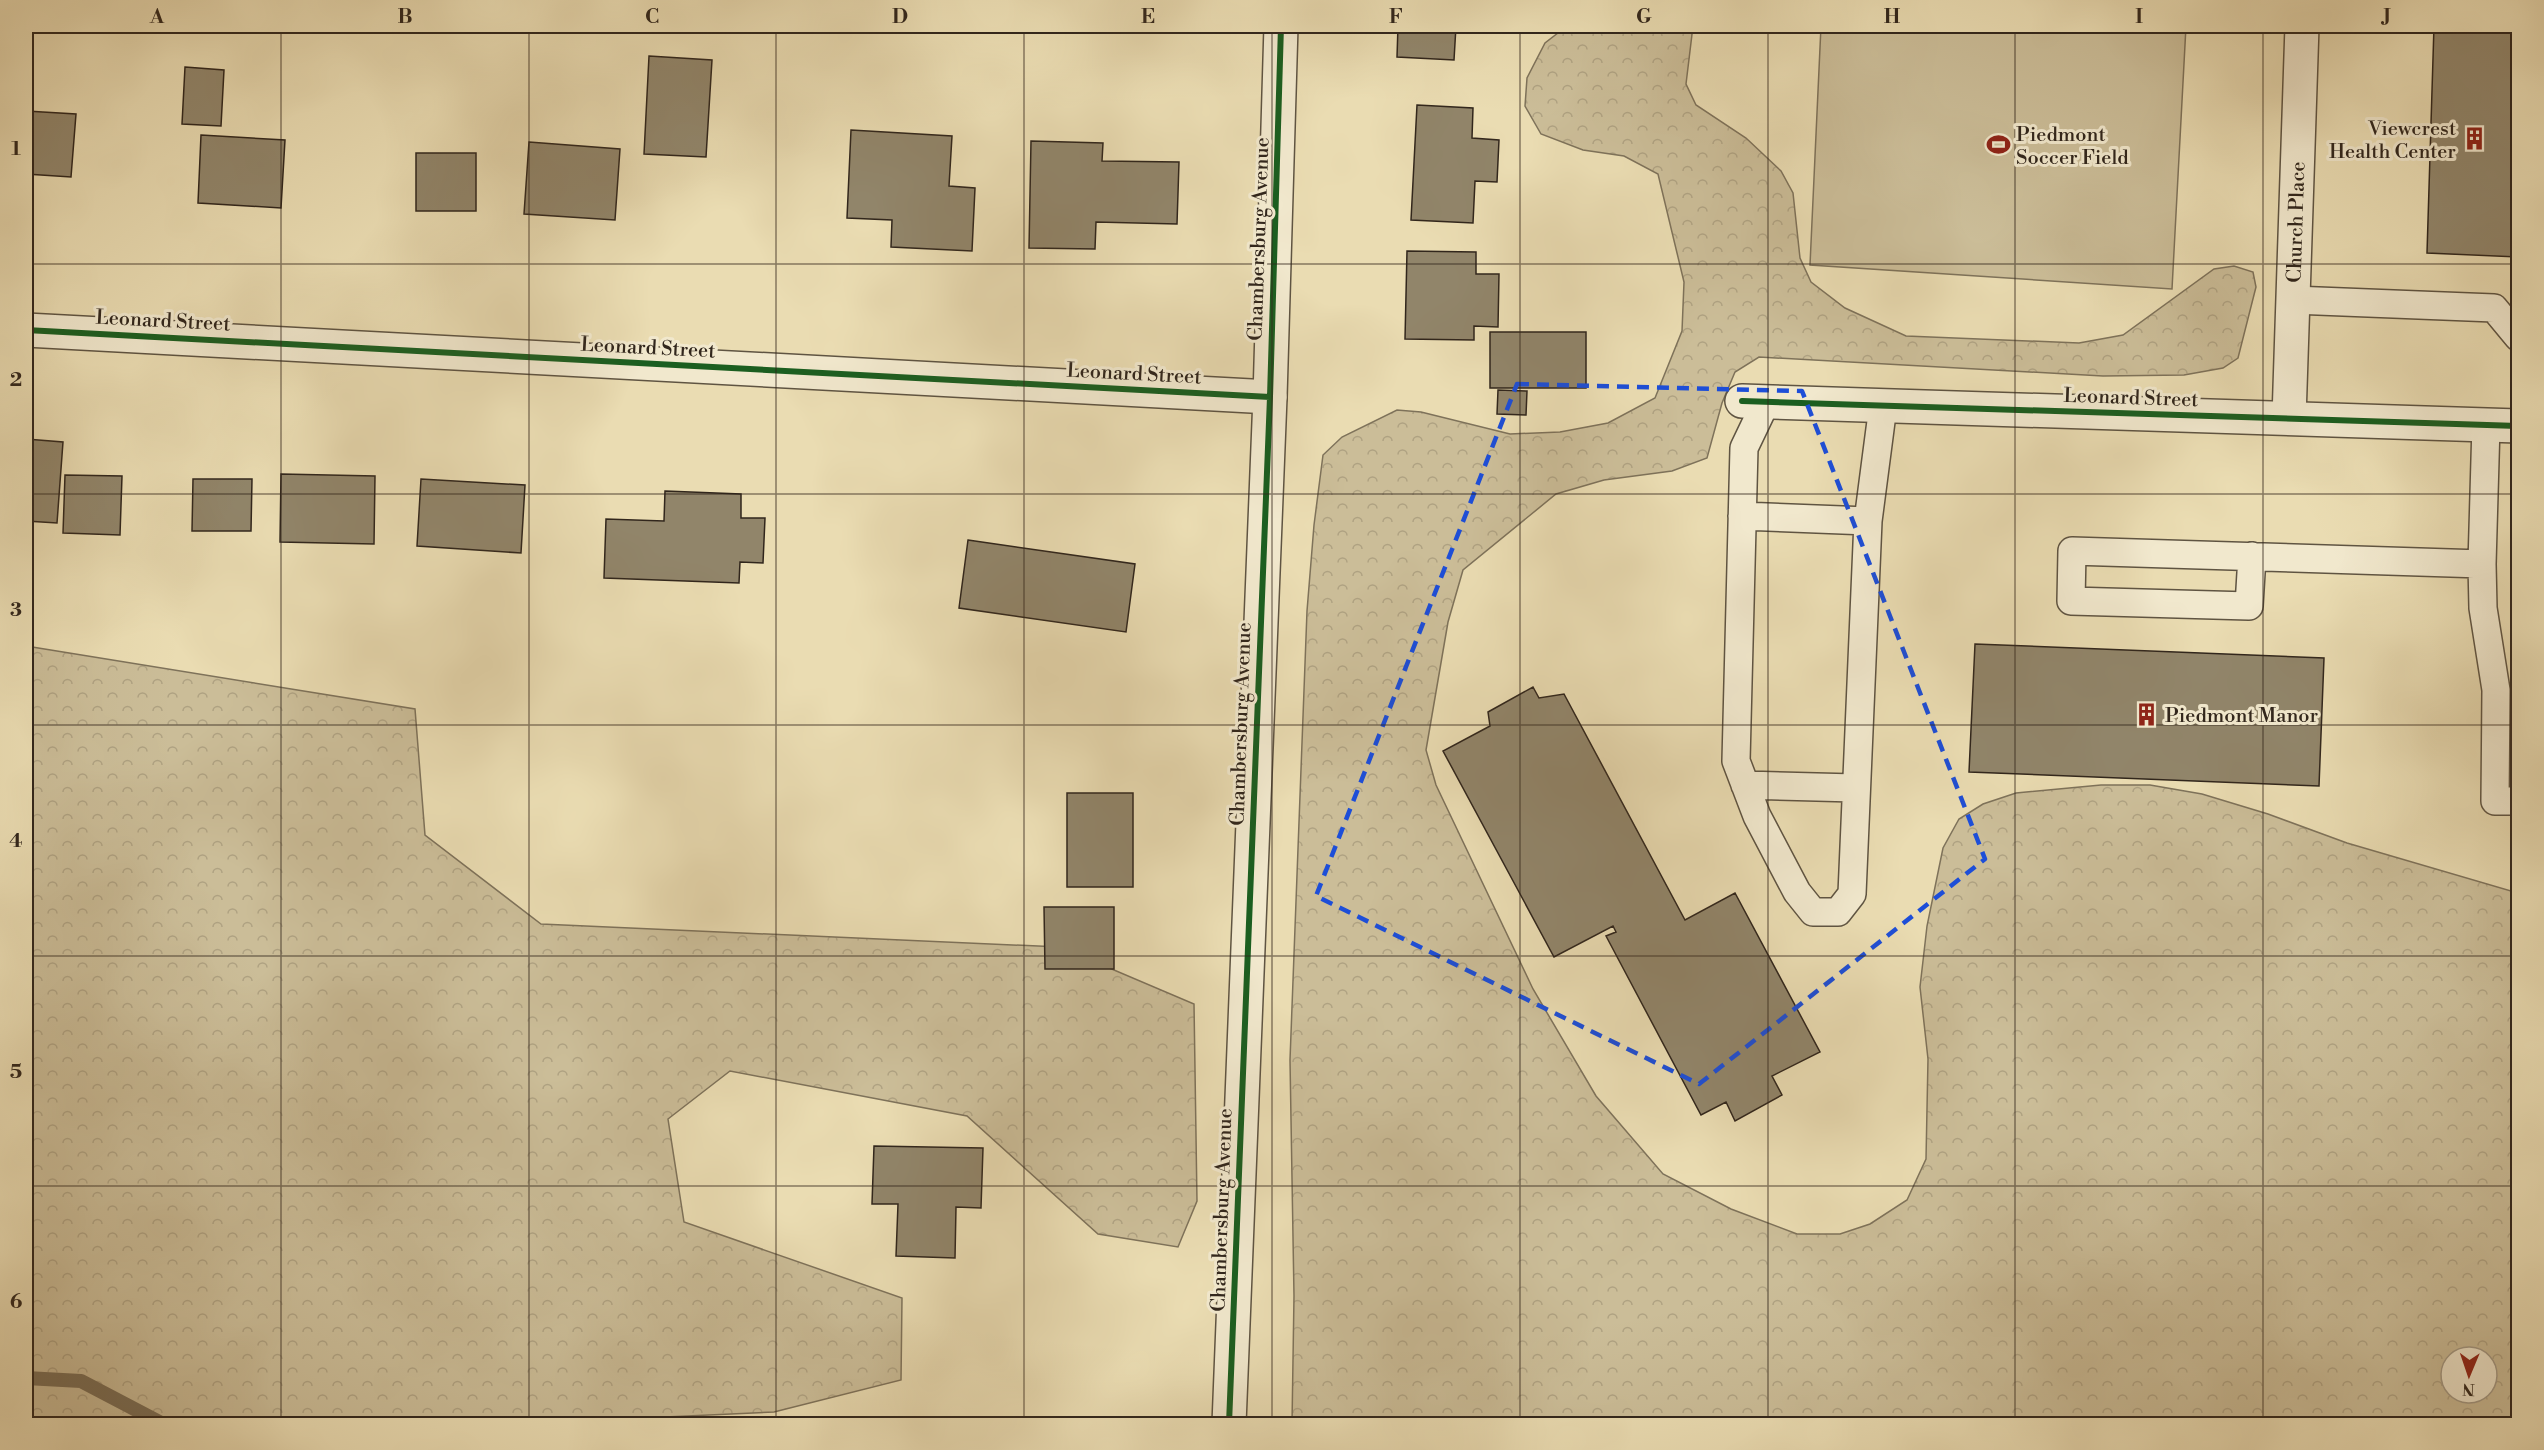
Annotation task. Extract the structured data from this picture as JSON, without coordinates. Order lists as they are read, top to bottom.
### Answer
{
  "streets": {
    "street": ["Church Place", "Chambersburg Avenue", "Leonard Street"]
  },
  "crossings": [
    ["Church Place", "Leonard Street"],
    ["Chambersburg Avenue", "Leonard Street"]
  ],
  "places": {
    "building": ["Viewcrest Health Center", "Piedmont Manor"],
    "sports": ["Piedmont Soccer Field"]
  },
  "north": "bottom",
  "grid": {
    "columns": [
      "A",
      "B",
      "C",
      "D",
      "E",
      "F",
      "G",
      "H",
      "I",
      "J"
    ],
    "rows": [
      "1",
      "2",
      "3",
      "4",
      "5",
      "6"
    ]
  }
}
